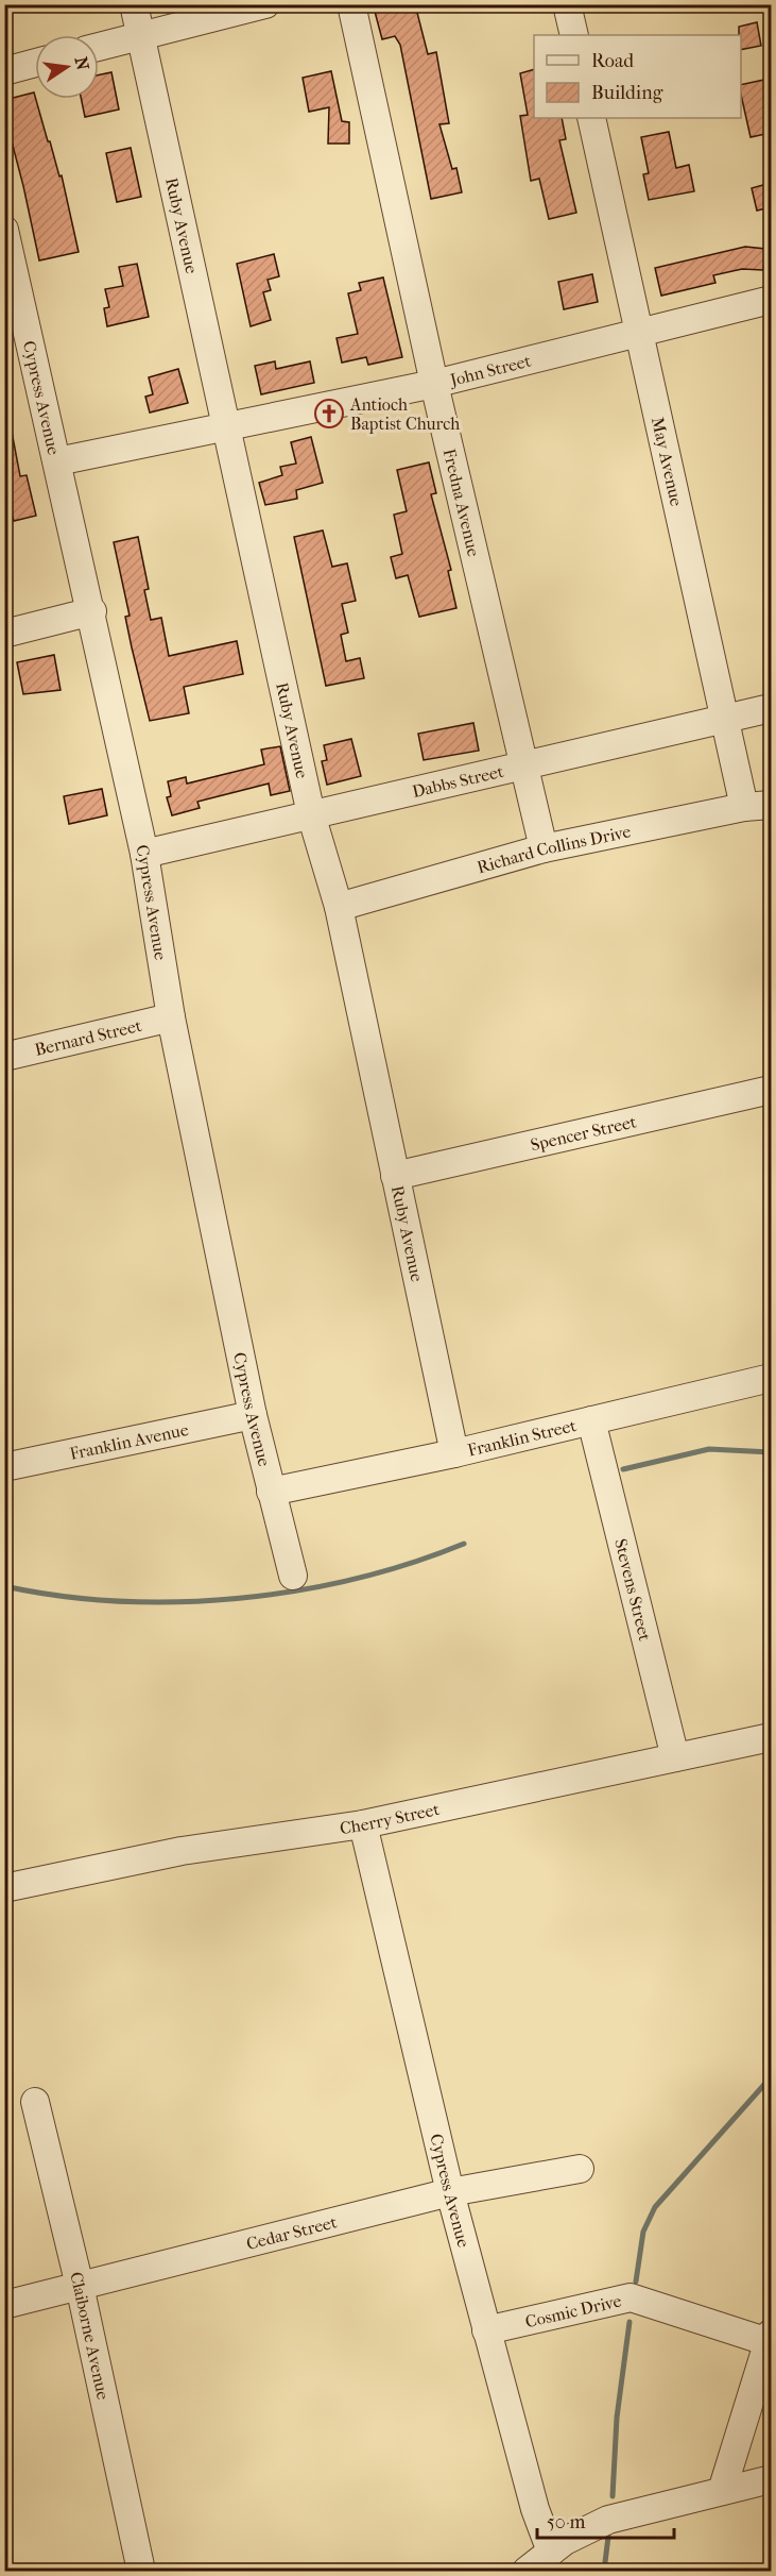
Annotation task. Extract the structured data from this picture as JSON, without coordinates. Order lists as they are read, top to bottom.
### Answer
{
  "streets": {
    "street": [
      "Ruby Avenue",
      "John Street",
      "Cypress Avenue",
      "May Avenue",
      "Fredna Avenue",
      "Dabbs Street",
      "Richard Collins Drive",
      "Bernard Street",
      "Spencer Street",
      "Franklin Street",
      "Franklin Avenue",
      "Stevens Street",
      "Cherry Street",
      "Cedar Street",
      "Cosmic Drive",
      "Claiborne Avenue"
    ]
  },
  "crossings": [
    ["Ruby Avenue", "John Street"],
    ["Ruby Avenue", "Dabbs Street"],
    ["Ruby Avenue", "Richard Collins Drive"],
    ["Ruby Avenue", "Spencer Street"],
    ["Ruby Avenue", "Franklin Street"],
    ["John Street", "Cypress Avenue"],
    ["John Street", "May Avenue"],
    ["John Street", "Fredna Avenue"],
    ["Cypress Avenue", "Dabbs Street"],
    ["Cypress Avenue", "Bernard Street"],
    ["Cypress Avenue", "Franklin Street"],
    ["Cypress Avenue", "Franklin Avenue"],
    ["Cypress Avenue", "Cherry Street"],
    ["Cypress Avenue", "Cedar Street"],
    ["Cypress Avenue", "Cosmic Drive"],
    ["May Avenue", "Dabbs Street"],
    ["May Avenue", "Richard Collins Drive"],
    ["Fredna Avenue", "Dabbs Street"],
    ["Fredna Avenue", "Richard Collins Drive"],
    ["Franklin Street", "Stevens Street"],
    ["Stevens Street", "Cherry Street"],
    ["Cedar Street", "Claiborne Avenue"]
  ],
  "places": {
    "church": ["Antioch Baptist Church"]
  },
  "legend": ["Road", "Building"],
  "scale_bar": "50 m",
  "north": "right"
}
